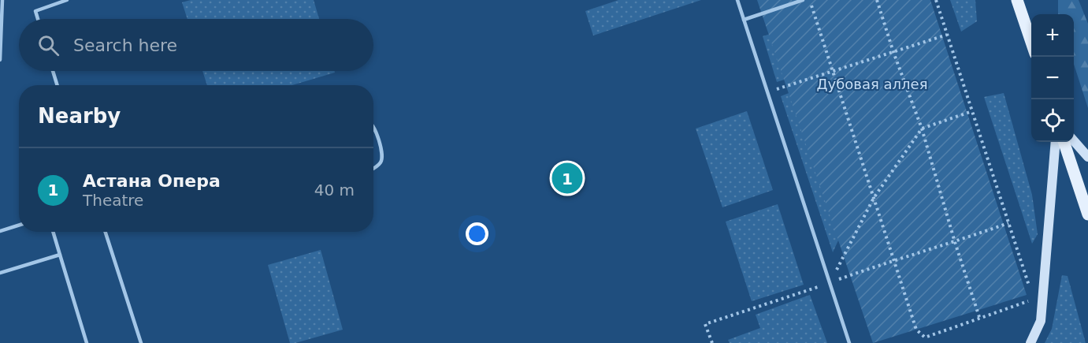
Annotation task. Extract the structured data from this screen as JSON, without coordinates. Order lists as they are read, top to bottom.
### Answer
{
  "parks": ["Дубовая аллея"],
  "page": {
    "map_buttons": ["+", "−"],
    "search": "Search here",
    "heading": "Nearby",
    "list": [
      {
        "mark": "1",
        "name": "Астана Опера",
        "note": "Theatre",
        "value": "40 m"
      }
    ],
    "pins": "1"
  }
}
